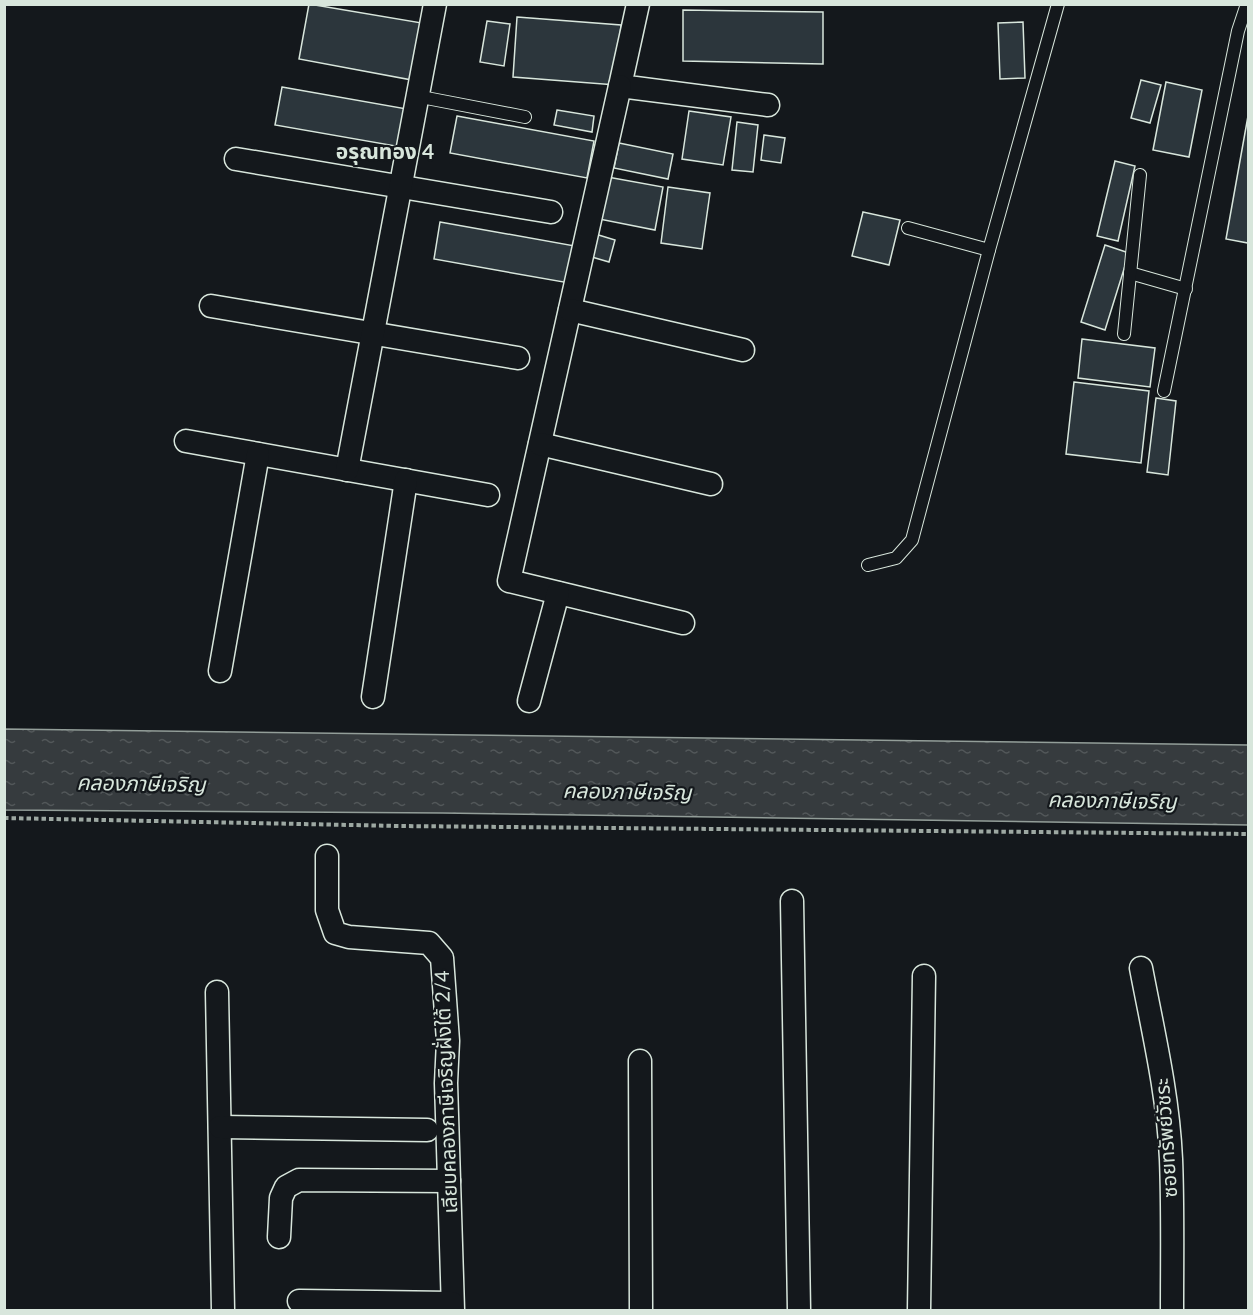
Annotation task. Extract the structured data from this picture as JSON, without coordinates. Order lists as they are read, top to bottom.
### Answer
{
  "streets": {
    "street": ["เลียบคลองภาษีเจริญฝั่งใต้ 2/4", "ซอยทรัพย์วัชระ"]
  },
  "districts": ["อรุณทอง 4"],
  "water": ["คลองภาษีเจริญ"]
}
